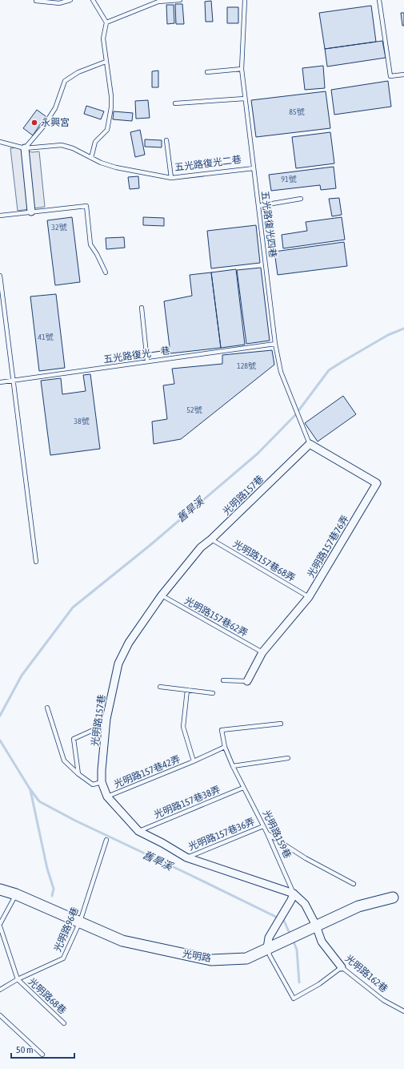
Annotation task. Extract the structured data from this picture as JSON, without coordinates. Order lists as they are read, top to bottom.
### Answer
{
  "streets": {
    "street": [
      "光明路157巷",
      "光明路157巷76弄",
      "光明路159巷",
      "光明路",
      "光明路162巷"
    ],
    "lane": [
      "五光路復光二巷",
      "五光路復光四巷",
      "五光路復光一巷",
      "光明路157巷68弄",
      "光明路157巷62弄",
      "光明路157巷42弄",
      "光明路157巷38弄",
      "光明路157巷36弄",
      "光明路96巷",
      "光明路68巷"
    ]
  },
  "crossings": [
    ["五光路復光二巷", "五光路復光四巷"],
    ["五光路復光四巷", "五光路復光一巷"],
    ["五光路復光四巷", "光明路157巷"],
    ["五光路復光四巷", "光明路157巷76弄"],
    ["光明路157巷", "光明路157巷76弄"],
    ["光明路157巷", "光明路157巷68弄"],
    ["光明路157巷", "光明路157巷62弄"],
    ["光明路157巷", "光明路157巷42弄"],
    ["光明路157巷", "光明路157巷38弄"],
    ["光明路157巷", "光明路157巷36弄"],
    ["光明路157巷", "光明路159巷"],
    ["光明路157巷76弄", "光明路157巷68弄"],
    ["光明路157巷76弄", "光明路157巷62弄"],
    ["光明路157巷42弄", "光明路159巷"],
    ["光明路157巷38弄", "光明路159巷"],
    ["光明路157巷36弄", "光明路159巷"],
    ["光明路159巷", "光明路"],
    ["光明路159巷", "光明路162巷"],
    ["光明路96巷", "光明路"],
    ["光明路96巷", "光明路68巷"],
    ["光明路", "光明路162巷"]
  ],
  "water": ["舊旱溪"],
  "places": ["永興宮"],
  "house_numbers": [
    "85號",
    "91號",
    "32號",
    "41號",
    "128號",
    "52號",
    "38號"
  ],
  "scale_bar": "50 m"
}
